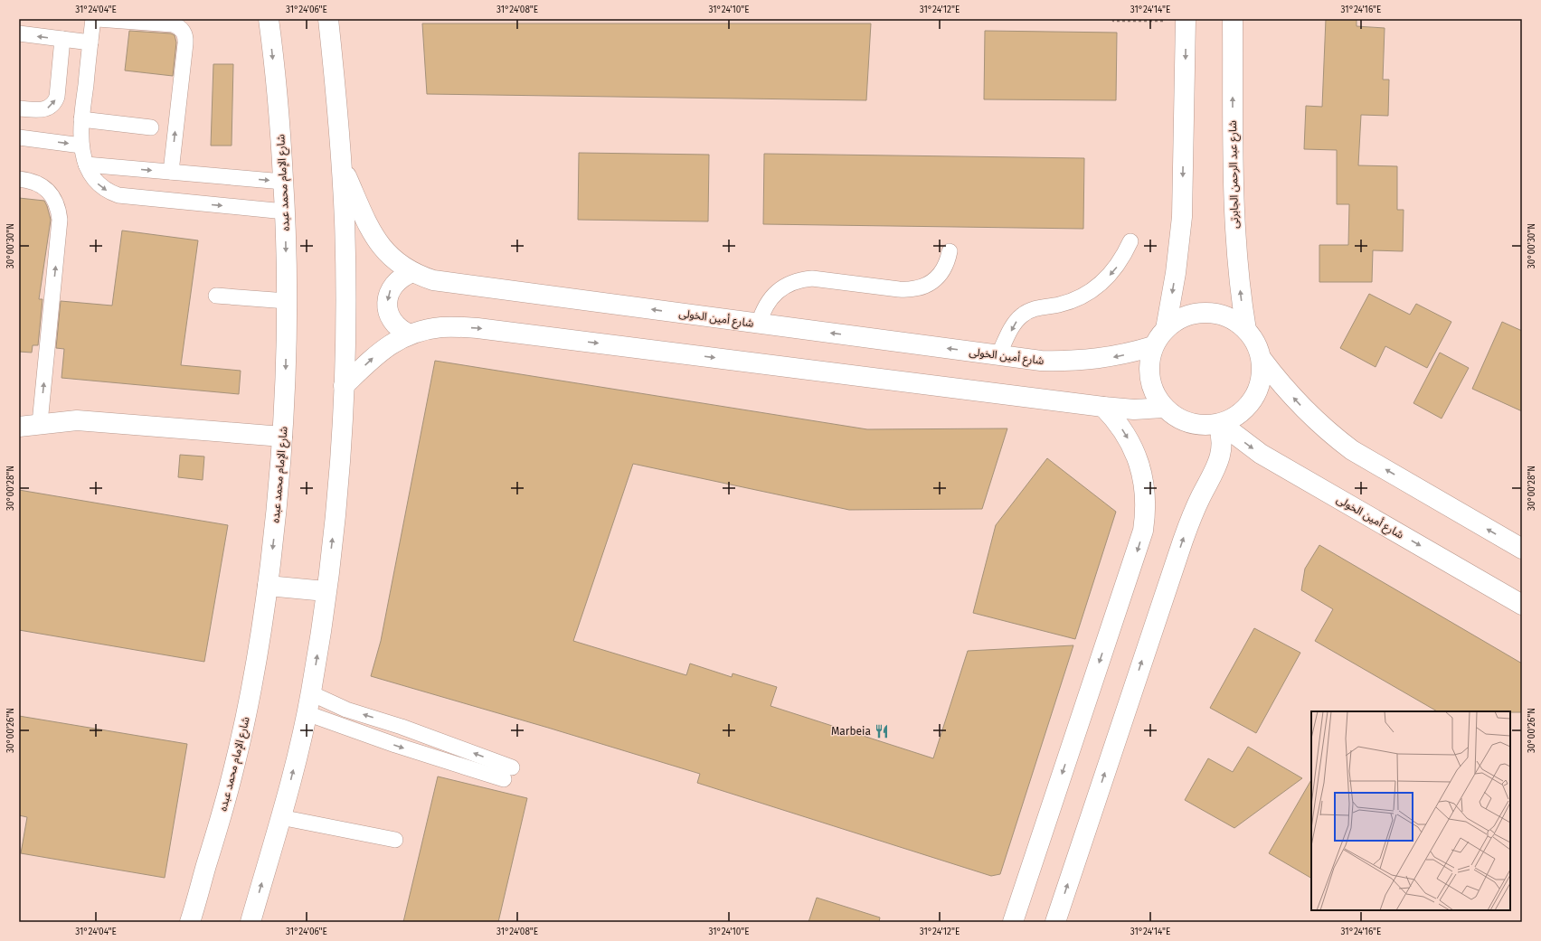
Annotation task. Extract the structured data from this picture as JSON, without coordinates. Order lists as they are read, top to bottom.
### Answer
{
  "streets": {
    "street": ["شارع عبد الرحمن الجابرتى", "شارع الإمام محمد عبده", "شارع أمين الخولى"]
  },
  "crossings": [
    ["شارع عبد الرحمن الجابرتى", "شارع أمين الخولى"]
  ],
  "places": {
    "restaurant": ["Marbeia"]
  },
  "coordinates": [
    "31°24'04\"E",
    "31°24'06\"E",
    "31°24'08\"E",
    "31°24'10\"E",
    "31°24'12\"E",
    "31°24'14\"E",
    "31°24'16\"E",
    "30°00'30\"N",
    "30°00'28\"N",
    "30°00'26\"N"
  ]
}
